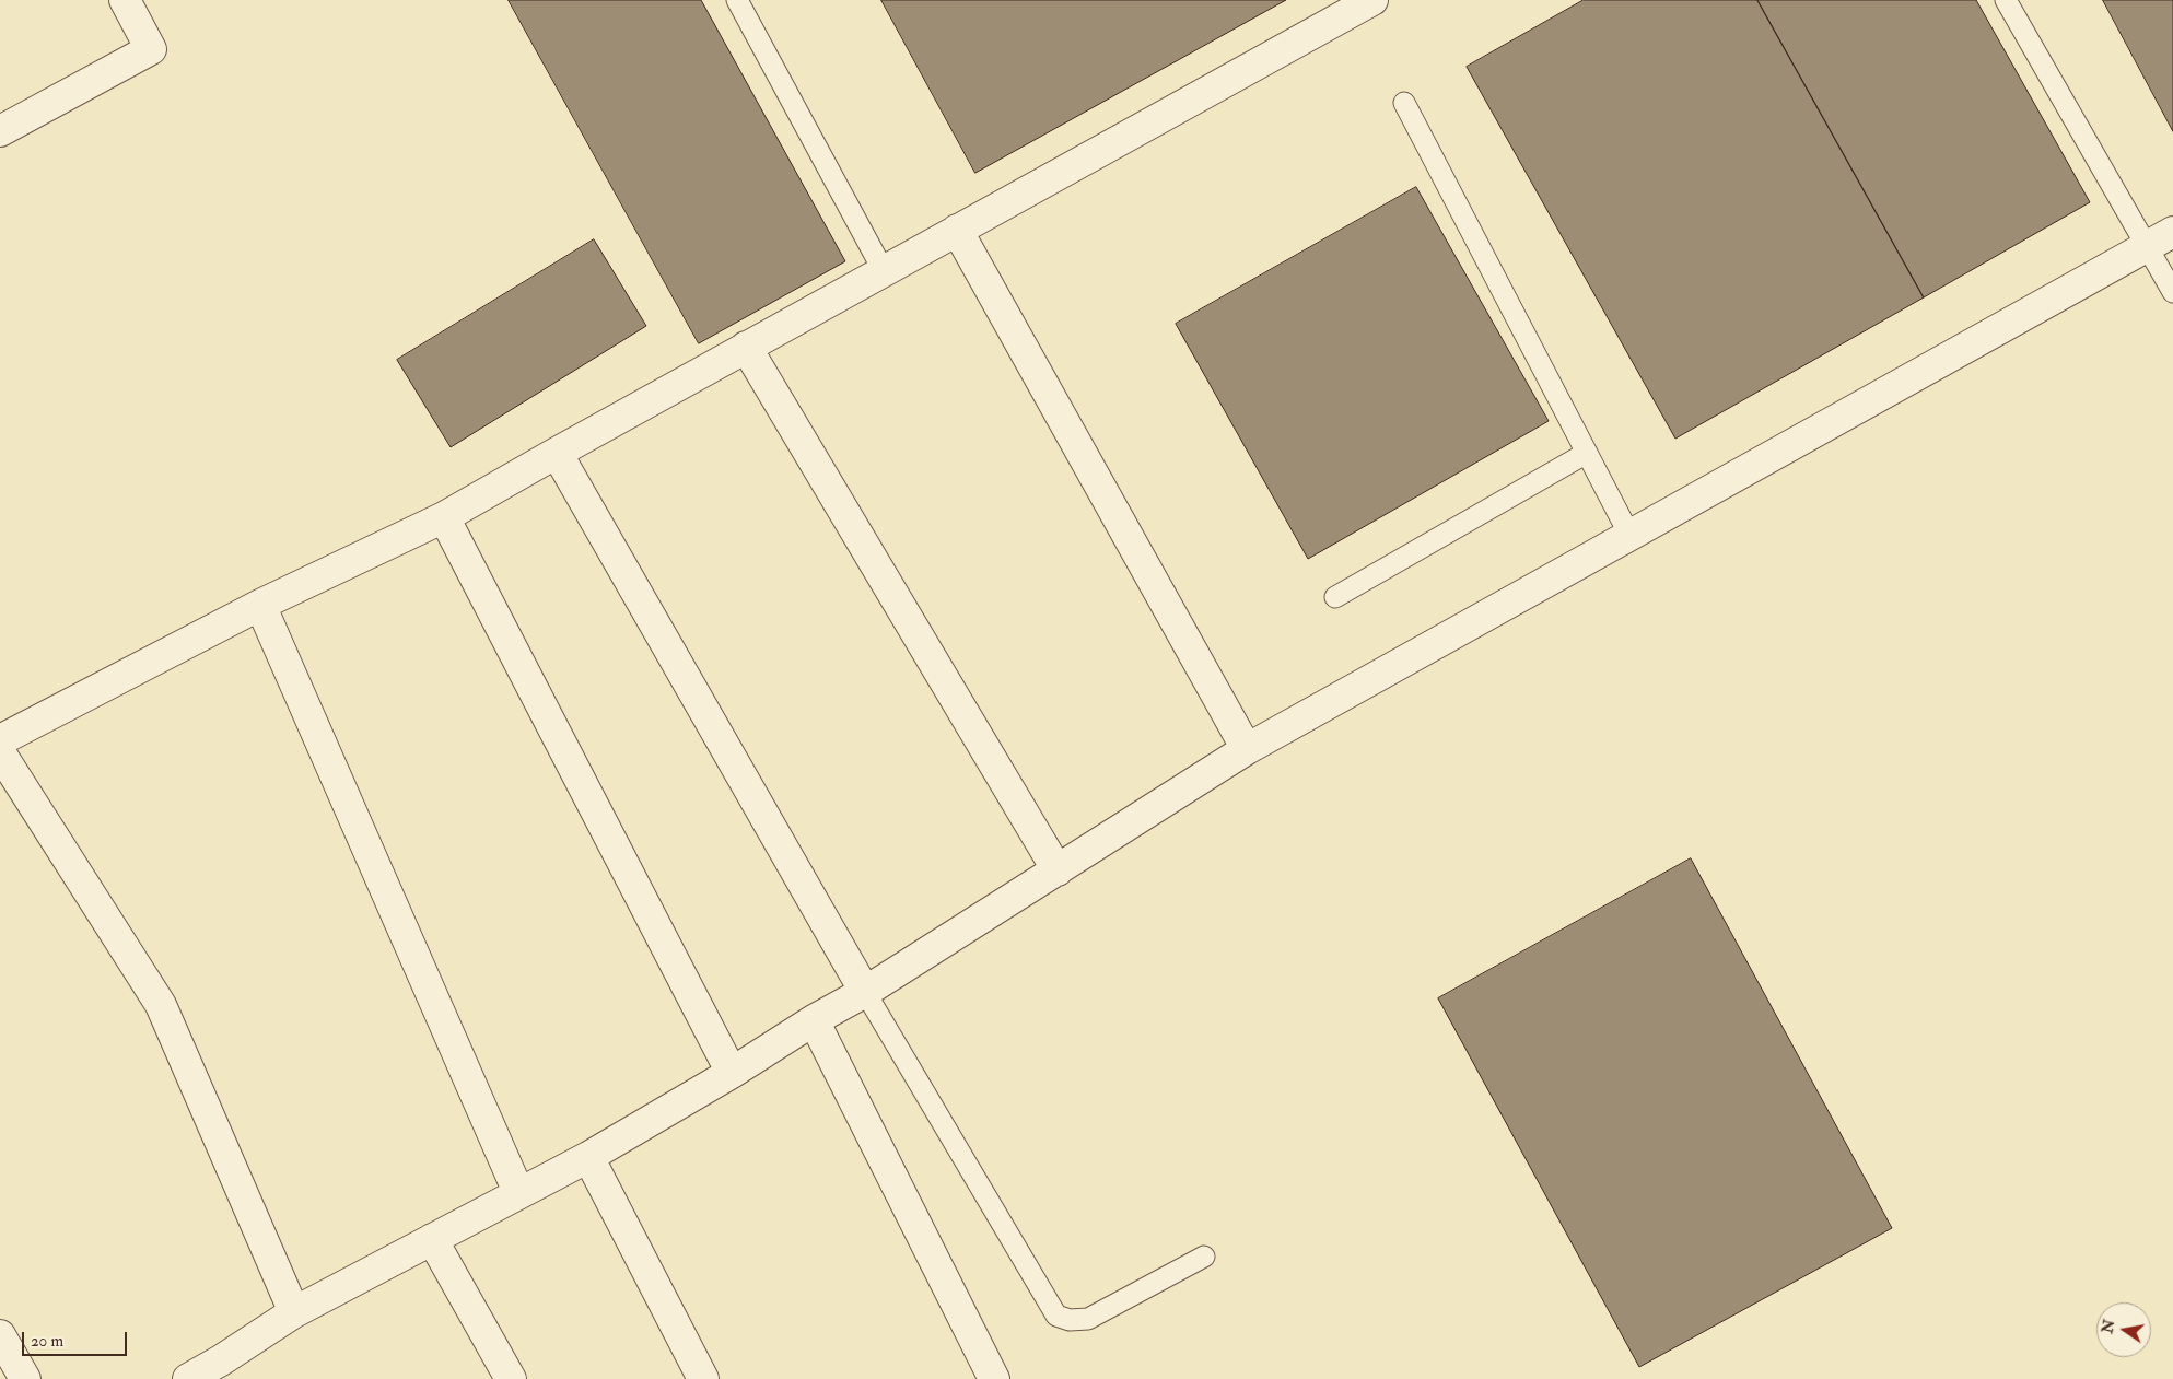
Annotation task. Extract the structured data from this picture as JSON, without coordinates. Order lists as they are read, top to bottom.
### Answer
{
  "scale_bar": "20 m",
  "north": "left"
}
